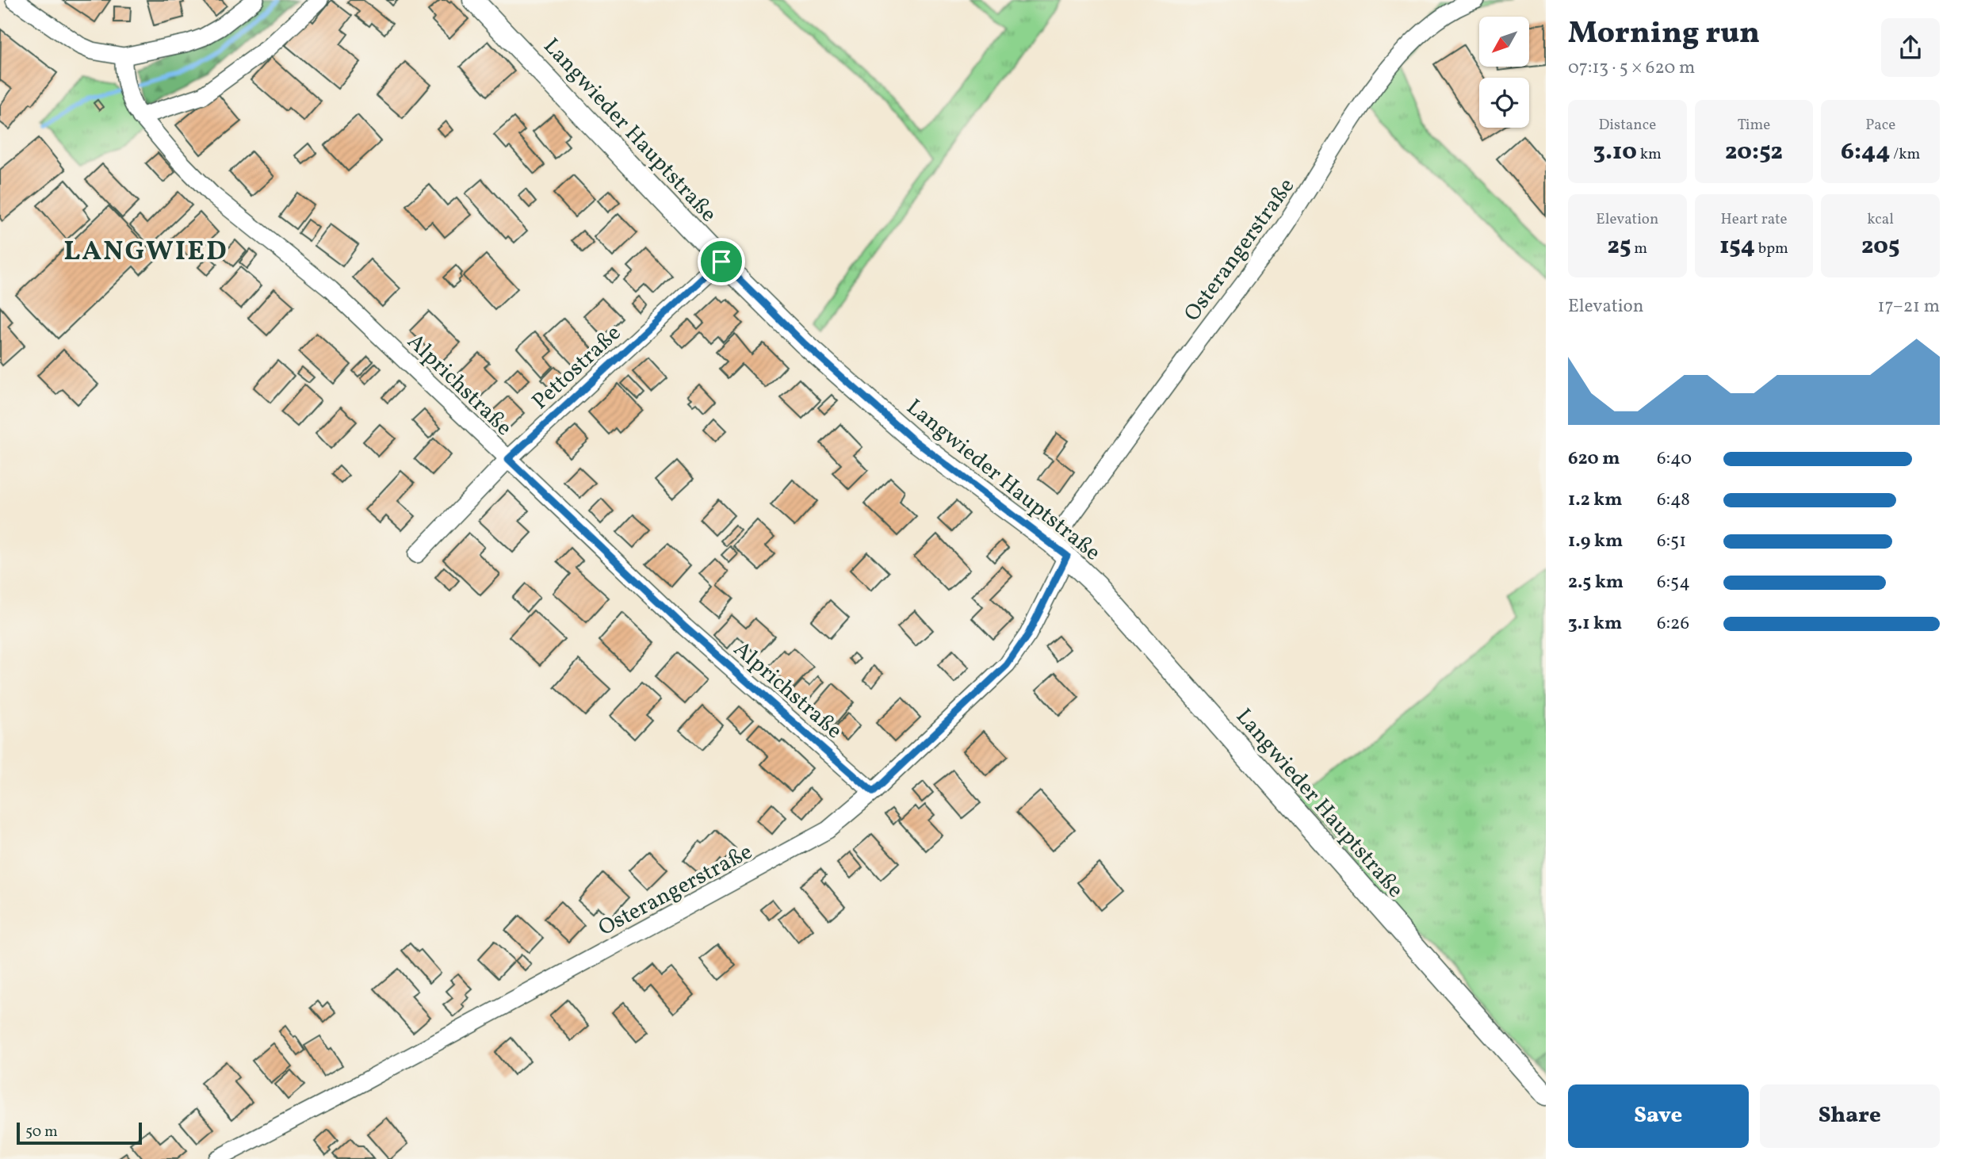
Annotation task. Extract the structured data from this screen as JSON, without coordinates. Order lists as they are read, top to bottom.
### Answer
{
  "streets": {
    "street": [
      "Langwieder Hauptstraße",
      "Osterangerstraße",
      "Pettostraße",
      "Alprichstraße"
    ]
  },
  "crossings": [
    ["Langwieder Hauptstraße", "Osterangerstraße"],
    ["Langwieder Hauptstraße", "Pettostraße"],
    ["Osterangerstraße", "Alprichstraße"],
    ["Pettostraße", "Alprichstraße"]
  ],
  "districts": ["LANGWIED"],
  "scale_bar": "50 m",
  "north": "bottom left",
  "page": {
    "heading": ["Morning run", "07:13 · 5 × 620 m"],
    "stats": [
      ["Distance", "3.10 km"],
      ["Time", "20:52"],
      ["Pace", "6:44 /km"],
      ["Elevation", "25 m"],
      ["Heart rate", "154 bpm"],
      ["kcal", "205"]
    ],
    "chart": ["Elevation", "17–21 m"],
    "list": [
      {
        "name": "620 m",
        "note": "6:40"
      },
      {
        "name": "1.2 km",
        "note": "6:48"
      },
      {
        "name": "1.9 km",
        "note": "6:51"
      },
      {
        "name": "2.5 km",
        "note": "6:54"
      },
      {
        "name": "3.1 km",
        "note": "6:26"
      }
    ],
    "buttons": ["Save", "Share"],
    "scale": "50 m"
  }
}
